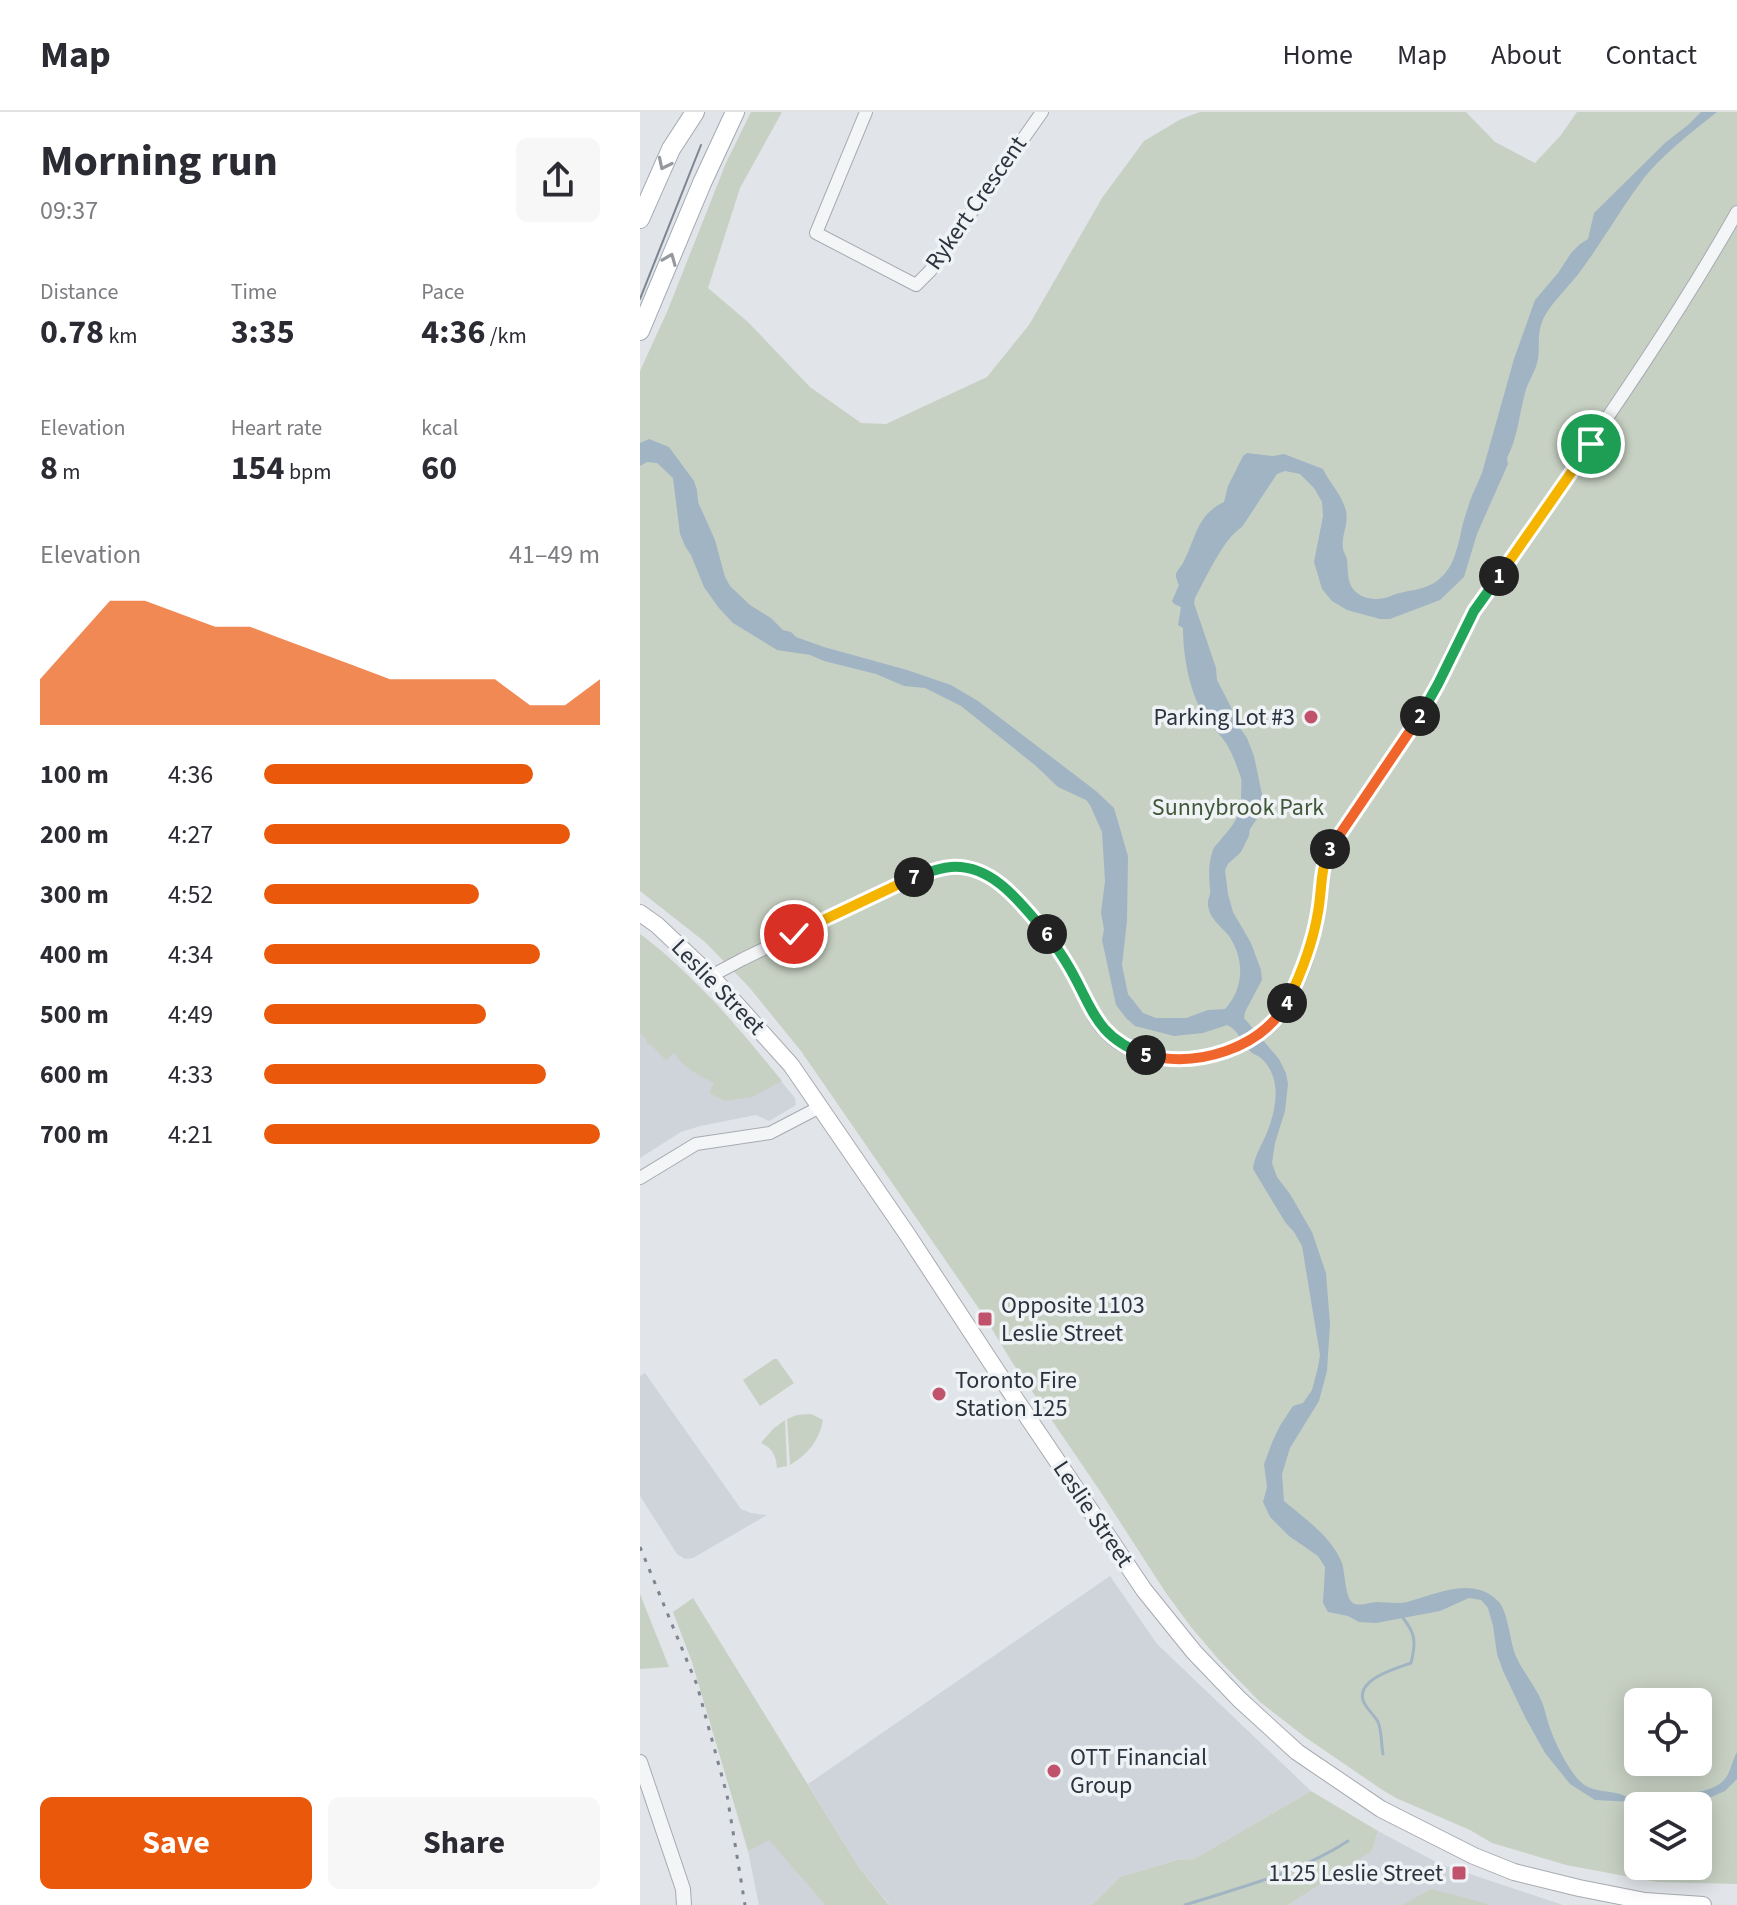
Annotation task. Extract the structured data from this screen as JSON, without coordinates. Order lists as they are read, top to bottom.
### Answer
{
  "streets": {
    "main road": ["Leslie Street"],
    "street": ["Rykert Crescent"]
  },
  "parks": ["Sunnybrook Park"],
  "places": {
    "other": ["Parking Lot #3", "Toronto Fire Station 125", "OTT Financial Group"],
    "transit": ["Opposite 1103 Leslie Street", "1125 Leslie Street"]
  },
  "page": {
    "header": "Map",
    "nav": [
      "Home",
      "Map",
      "About",
      "Contact"
    ],
    "heading": ["Morning run", "09:37"],
    "stats": [
      ["Distance", "0.78 km"],
      ["Time", "3:35"],
      ["Pace", "4:36 /km"],
      ["Elevation", "8 m"],
      ["Heart rate", "154 bpm"],
      ["kcal", "60"]
    ],
    "chart": ["Elevation", "41–49 m"],
    "pins": [
      "1",
      "2",
      "3",
      "7",
      "6",
      "4",
      "5"
    ],
    "list": [
      {
        "name": "100 m",
        "note": "4:36"
      },
      {
        "name": "200 m",
        "note": "4:27"
      },
      {
        "name": "300 m",
        "note": "4:52"
      },
      {
        "name": "400 m",
        "note": "4:34"
      },
      {
        "name": "500 m",
        "note": "4:49"
      },
      {
        "name": "600 m",
        "note": "4:33"
      },
      {
        "name": "700 m",
        "note": "4:21"
      }
    ],
    "buttons": ["Save", "Share"]
  }
}
